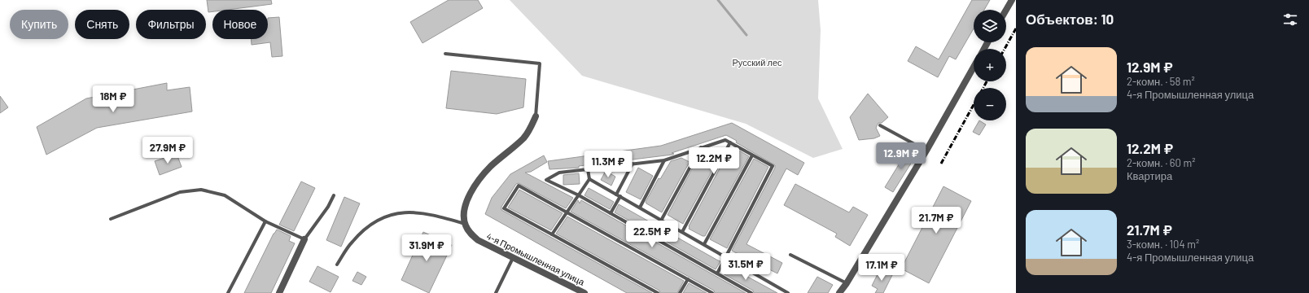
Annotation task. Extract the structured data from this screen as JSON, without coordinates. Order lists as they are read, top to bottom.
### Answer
{
  "streets": {
    "street": ["4-я Промышленная улица"]
  },
  "parks": ["Русский лес"],
  "page": {
    "heading": "Объектов: 10",
    "map_buttons": ["+", "−"],
    "chip": [
      "Купить",
      "Снять",
      "Фильтры",
      "Новое"
    ],
    "list": [
      {
        "name": "12.9M ₽",
        "note": "2-комн. · 58 m² · 4-я Промышленная улица"
      },
      {
        "name": "12.2M ₽",
        "note": "2-комн. · 60 m² · Квартира"
      },
      {
        "name": "21.7M ₽",
        "note": "3-комн. · 104 m² · 4-я Промышленная улица"
      }
    ],
    "price": [
      "18M ₽",
      "27.9M ₽",
      "12.9M ₽",
      "12.2M ₽",
      "11.3M ₽",
      "21.7M ₽",
      "22.5M ₽",
      "31.9M ₽",
      "31.5M ₽",
      "17.1M ₽"
    ]
  }
}
